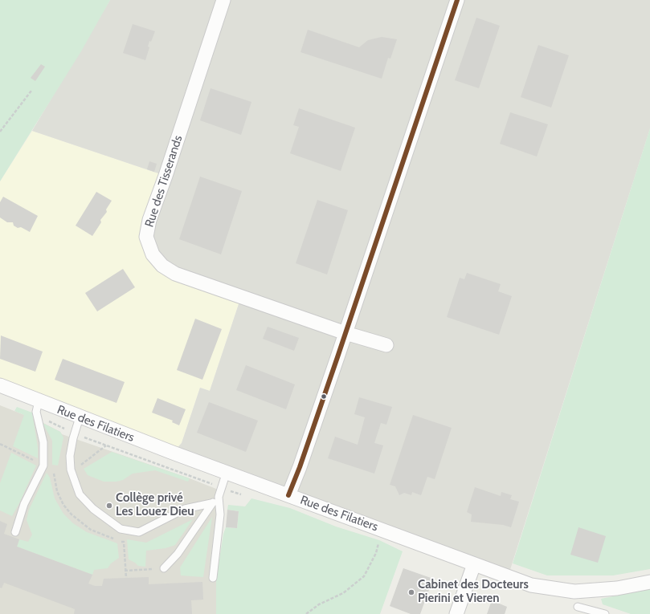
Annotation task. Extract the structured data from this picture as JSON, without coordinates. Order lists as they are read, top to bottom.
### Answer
{
  "streets": {
    "street": ["Rue des Tisserands", "Rue des Filatiers"]
  },
  "places": ["Collège privé Les Louez Dieu", "Cabinet des Docteurs Pierini et Vieren"]
}
